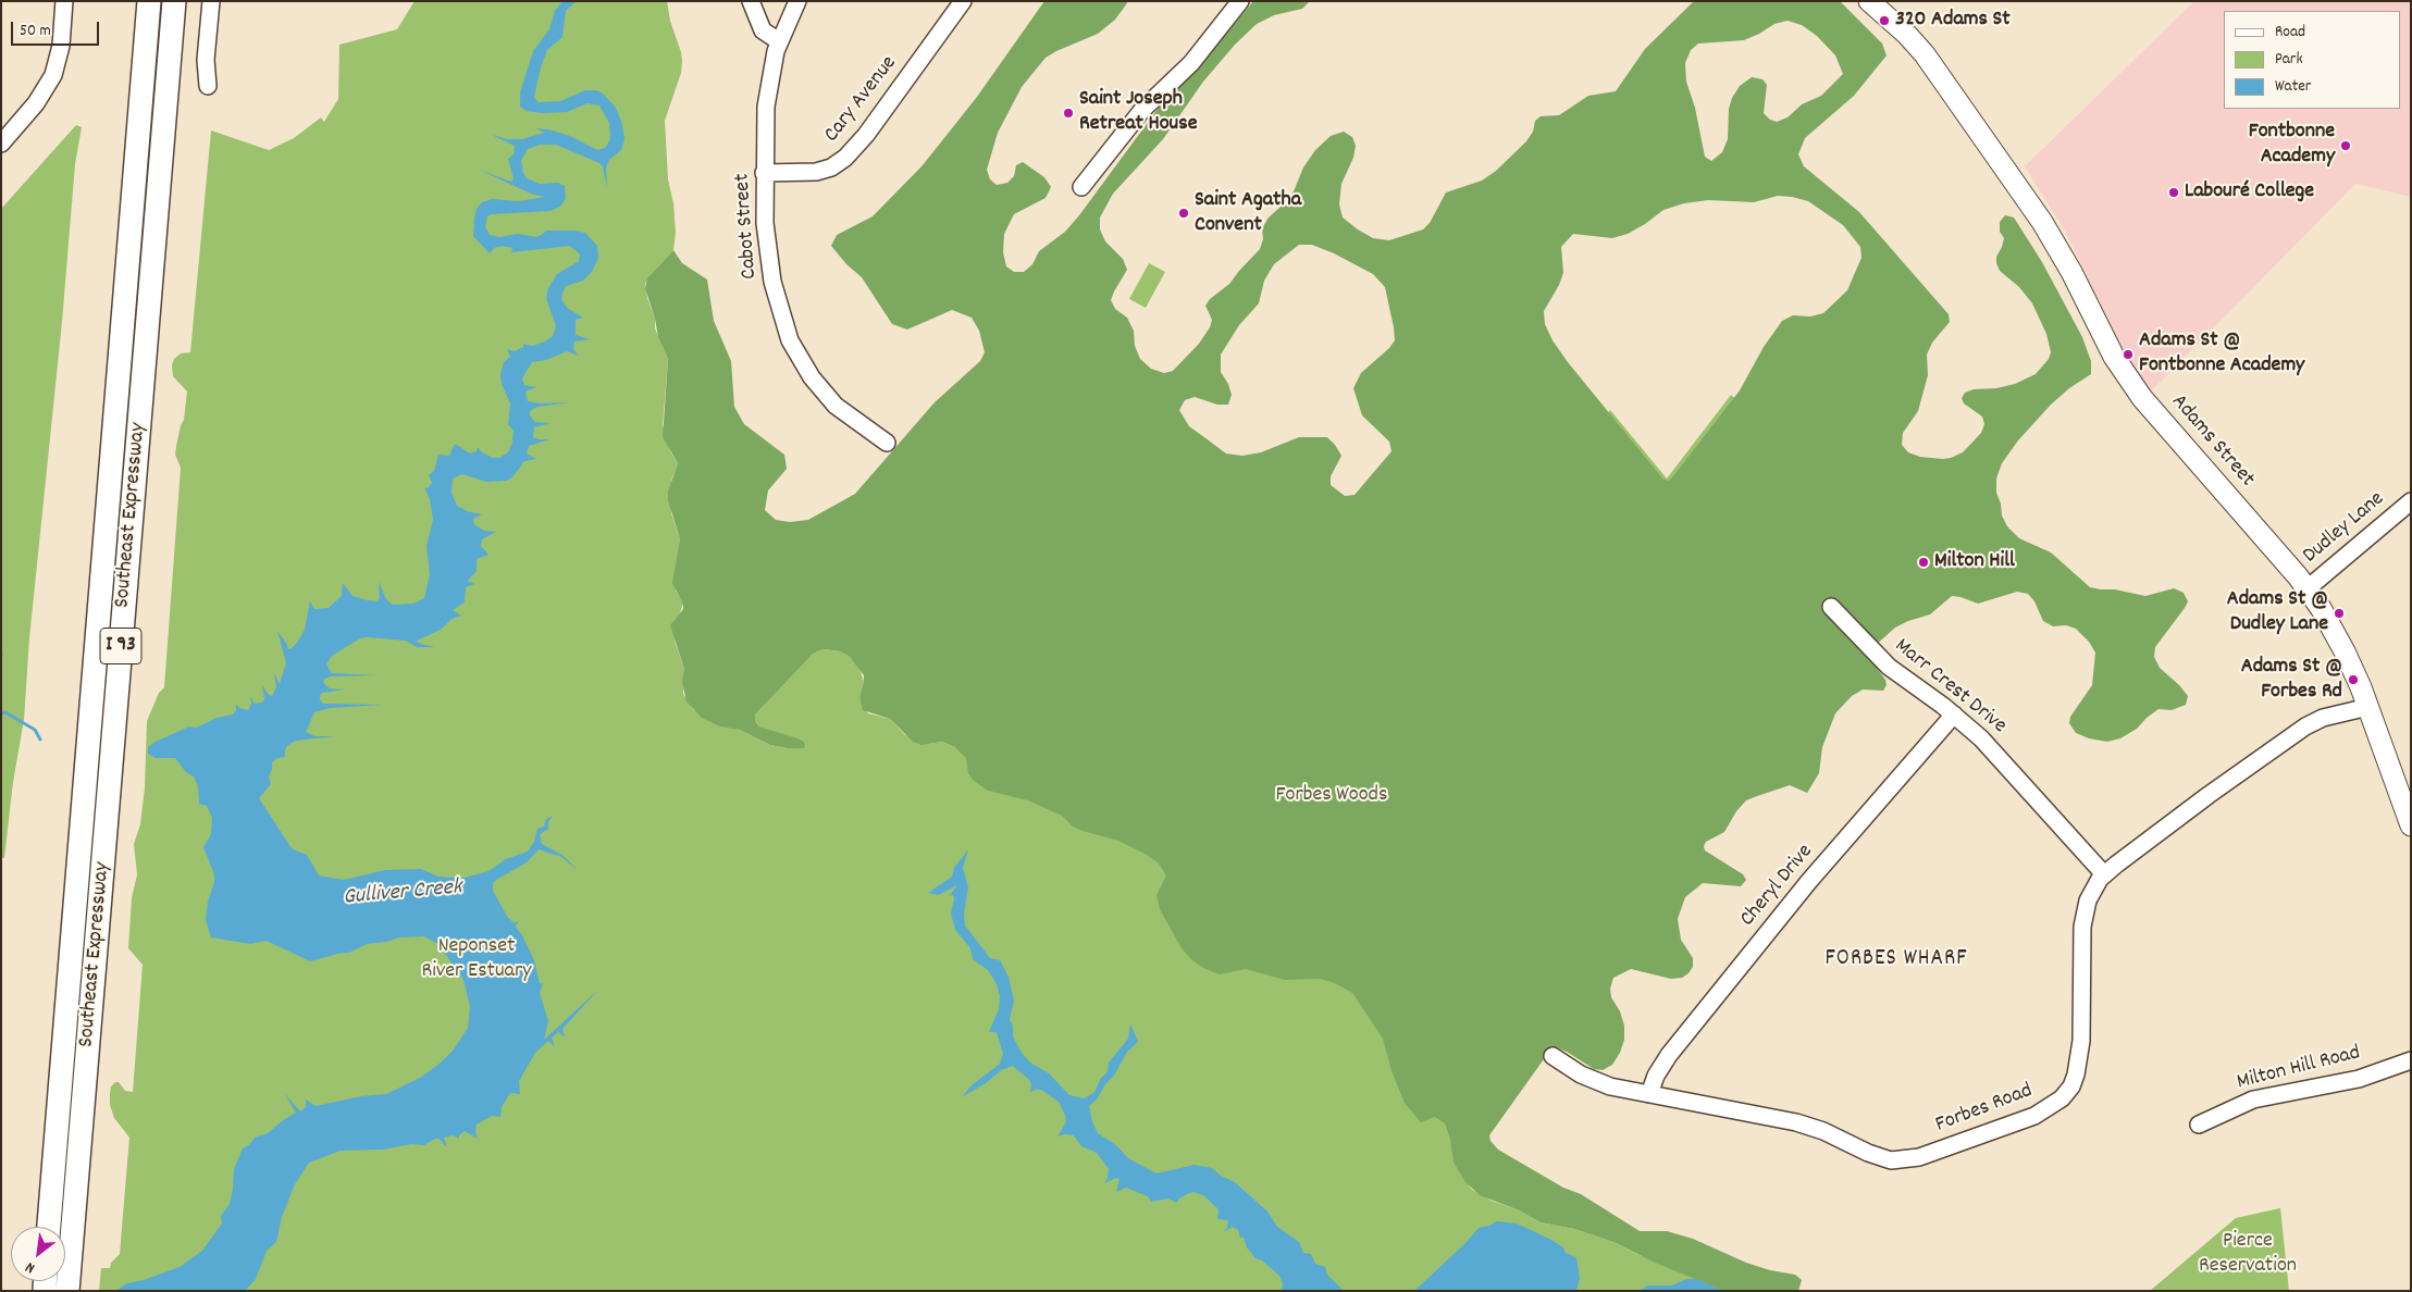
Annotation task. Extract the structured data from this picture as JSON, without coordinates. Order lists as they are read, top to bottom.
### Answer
{
  "streets": {
    "highway": ["Southeast Expressway", "I 93"],
    "main road": ["Adams Street"],
    "street": [
      "Cary Avenue",
      "Cabot Street",
      "Dudley Lane",
      "Marr Crest Drive",
      "Cheryl Drive",
      "Milton Hill Road",
      "Forbes Road"
    ]
  },
  "crossings": [
    ["Cary Avenue", "Cabot Street"],
    ["Adams Street", "Dudley Lane"],
    ["Adams Street", "Forbes Road"],
    ["Marr Crest Drive", "Cheryl Drive"],
    ["Marr Crest Drive", "Forbes Road"],
    ["Cheryl Drive", "Forbes Road"]
  ],
  "districts": ["FORBES WHARF"],
  "water": ["Gulliver Creek"],
  "parks": ["Forbes Woods", "Neponset River Estuary", "Pierce Reservation"],
  "places": [
    "320 Adams St",
    "Saint Joseph Retreat House",
    "Fontbonne Academy",
    "Labouré College",
    "Saint Agatha Convent",
    "Adams St @ Fontbonne Academy",
    "Milton Hill",
    "Adams St @ Dudley Lane",
    "Adams St @ Forbes Rd"
  ],
  "legend": ["Road", "Park", "Water"],
  "scale_bar": "50 m",
  "north": "bottom left"
}
